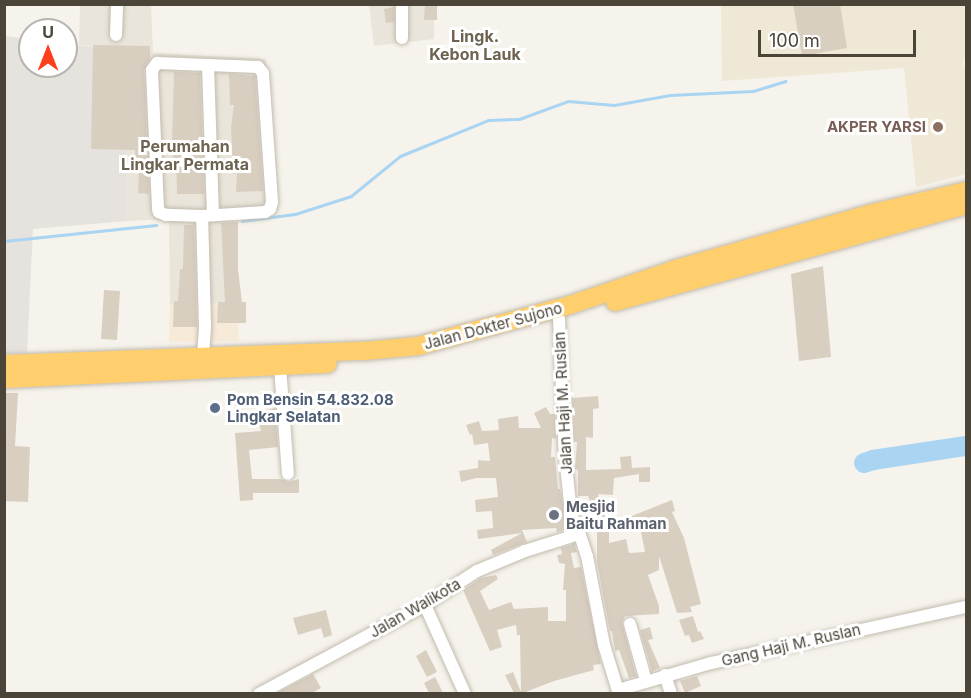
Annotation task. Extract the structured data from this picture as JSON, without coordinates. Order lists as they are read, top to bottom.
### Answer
{
  "streets": {
    "highway": ["Jalan Dokter Sujono"],
    "street": ["Jalan Haji M. Ruslan", "Jalan Walikota", "Gang Haji M. Ruslan"]
  },
  "crossings": [
    ["Jalan Haji M. Ruslan", "Jalan Walikota"],
    ["Jalan Haji M. Ruslan", "Gang Haji M. Ruslan"]
  ],
  "districts": ["Lingk. Kebon Lauk", "Perumahan Lingkar Permata"],
  "places": ["AKPER YARSI", "Pom Bensin 54.832.08 Lingkar Selatan", "Mesjid Baitu Rahman"],
  "scale_bar": "100 m",
  "north": "top"
}
